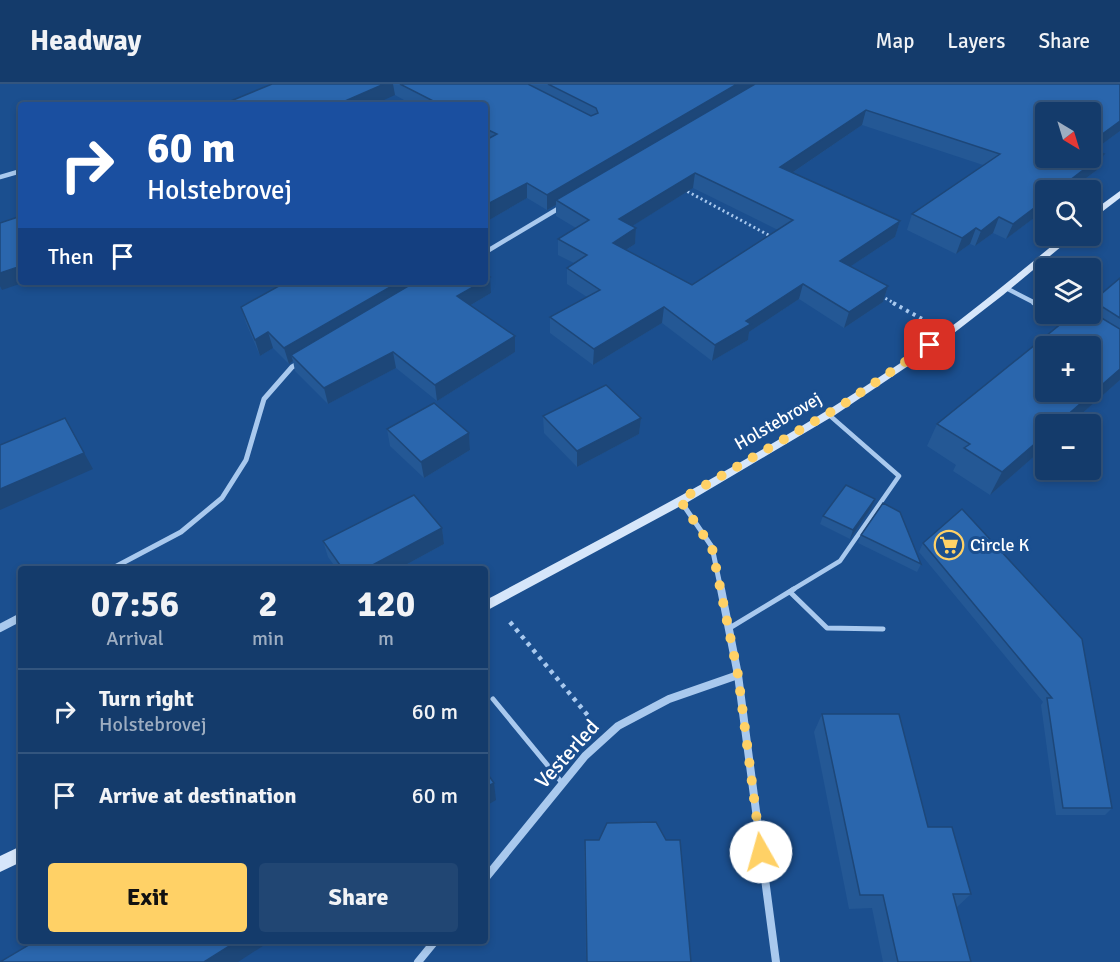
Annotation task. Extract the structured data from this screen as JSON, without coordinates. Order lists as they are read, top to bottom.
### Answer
{
  "streets": {
    "street": ["Holstebrovej", "Vesterled"]
  },
  "places": {
    "supermarket": ["Circle K"]
  },
  "north": "bottom right",
  "page": {
    "header": "Headway",
    "nav": ["Map", "Layers", "Share"],
    "map_buttons": ["+", "−"],
    "turn": ["60 m", "Holstebrovej"],
    "then": "Then",
    "eta": [
      "07:56",
      "Arrival",
      "2",
      "min",
      "120",
      "m"
    ],
    "list": [
      {
        "name": "Turn right",
        "note": "Holstebrovej",
        "value": "60 m"
      },
      {
        "name": "Arrive at destination",
        "value": "60 m"
      }
    ],
    "buttons": ["Exit", "Share"]
  }
}
